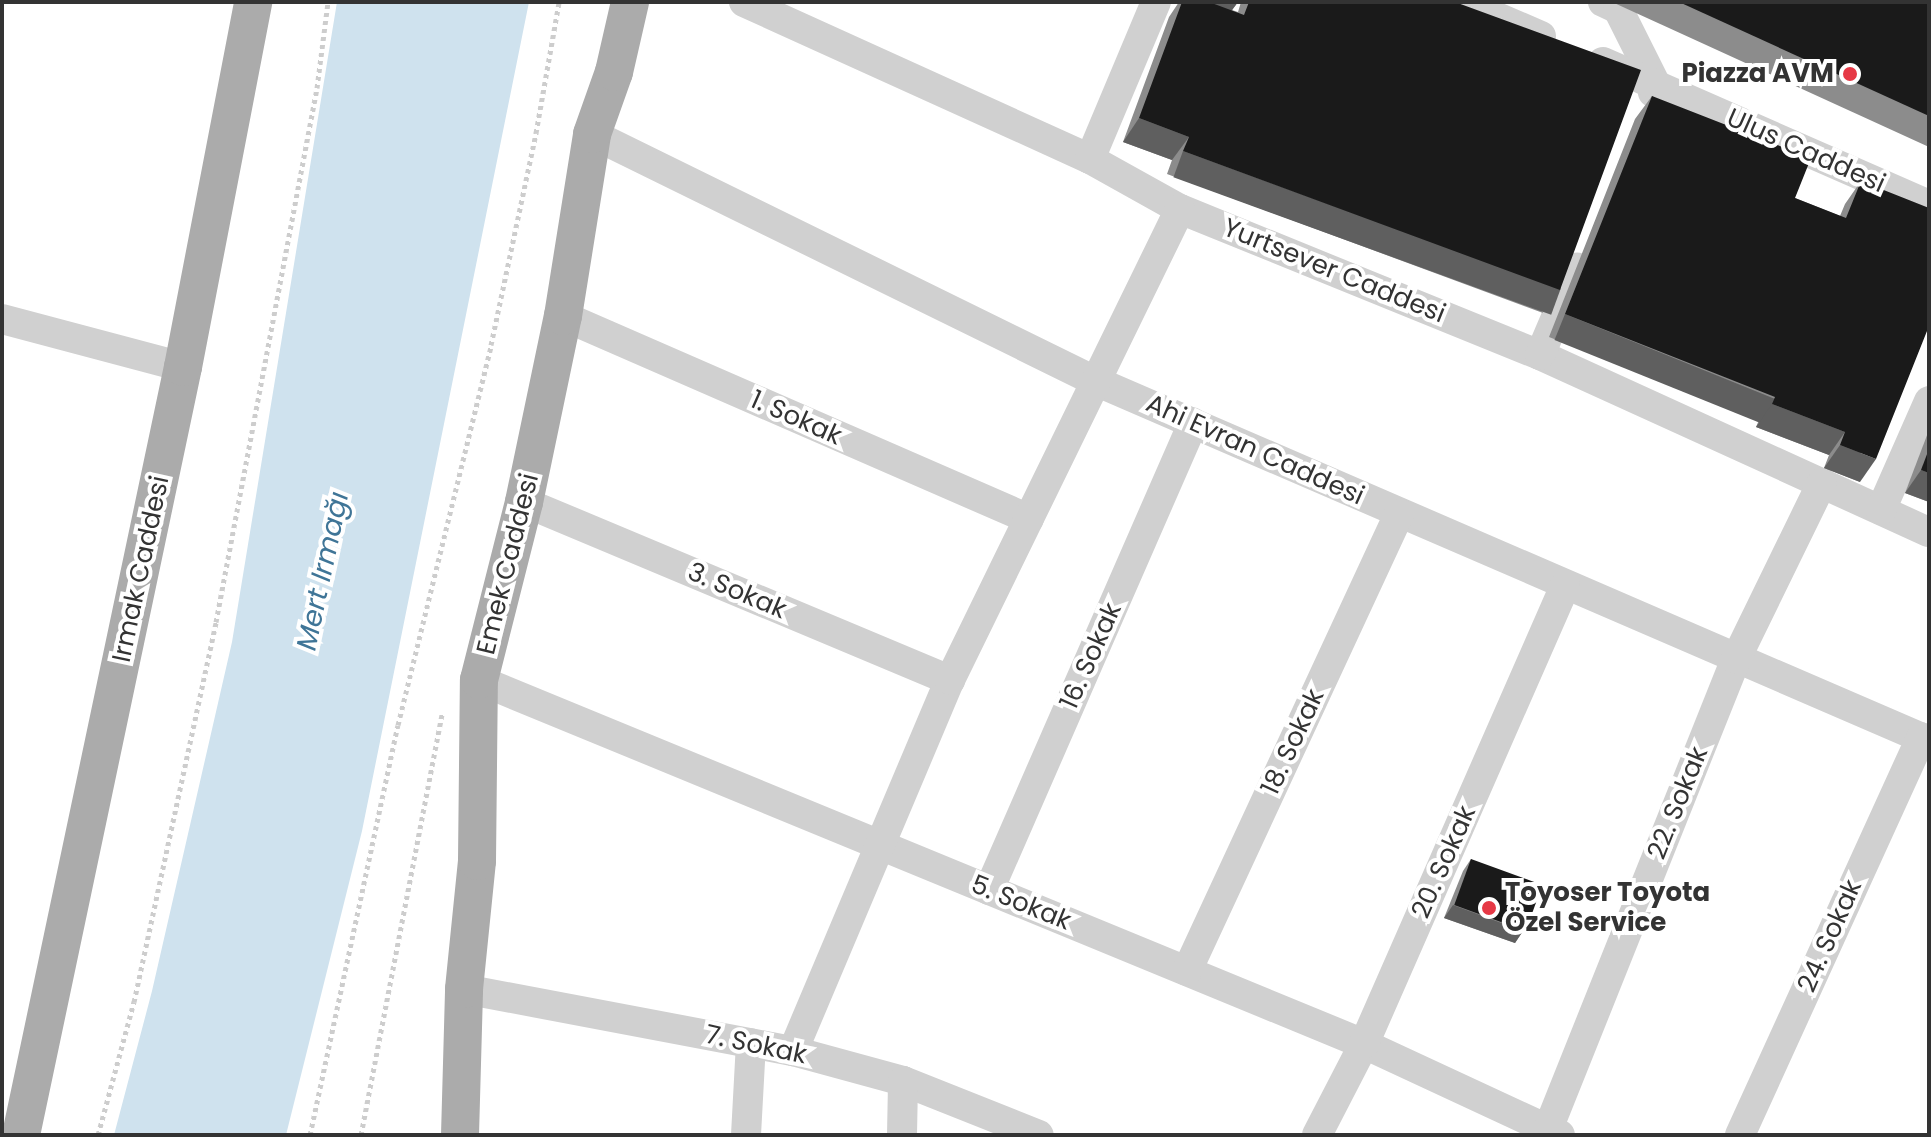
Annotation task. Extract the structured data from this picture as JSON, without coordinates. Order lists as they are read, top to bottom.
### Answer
{
  "streets": {
    "main road": ["Emek Caddesi", "Irmak Caddesi"],
    "street": [
      "Ulus Caddesi",
      "Yurtsever Caddesi",
      "1. Sokak",
      "Ahi Evran Caddesi",
      "3. Sokak",
      "16. Sokak",
      "18. Sokak",
      "22. Sokak",
      "20. Sokak",
      "5. Sokak",
      "24. Sokak",
      "7. Sokak"
    ]
  },
  "crossings": [
    ["Yurtsever Caddesi", "22. Sokak"],
    ["1. Sokak", "Emek Caddesi"],
    ["Ahi Evran Caddesi", "Emek Caddesi"],
    ["Ahi Evran Caddesi", "16. Sokak"],
    ["Ahi Evran Caddesi", "18. Sokak"],
    ["Ahi Evran Caddesi", "22. Sokak"],
    ["Ahi Evran Caddesi", "20. Sokak"],
    ["Ahi Evran Caddesi", "24. Sokak"],
    ["Emek Caddesi", "3. Sokak"],
    ["Emek Caddesi", "5. Sokak"],
    ["Emek Caddesi", "7. Sokak"],
    ["16. Sokak", "5. Sokak"],
    ["18. Sokak", "5. Sokak"],
    ["22. Sokak", "5. Sokak"],
    ["20. Sokak", "5. Sokak"]
  ],
  "water": ["Mert Irmağı"],
  "places": ["Piazza AVM", "Toyoser Toyota Özel Service"]
}
